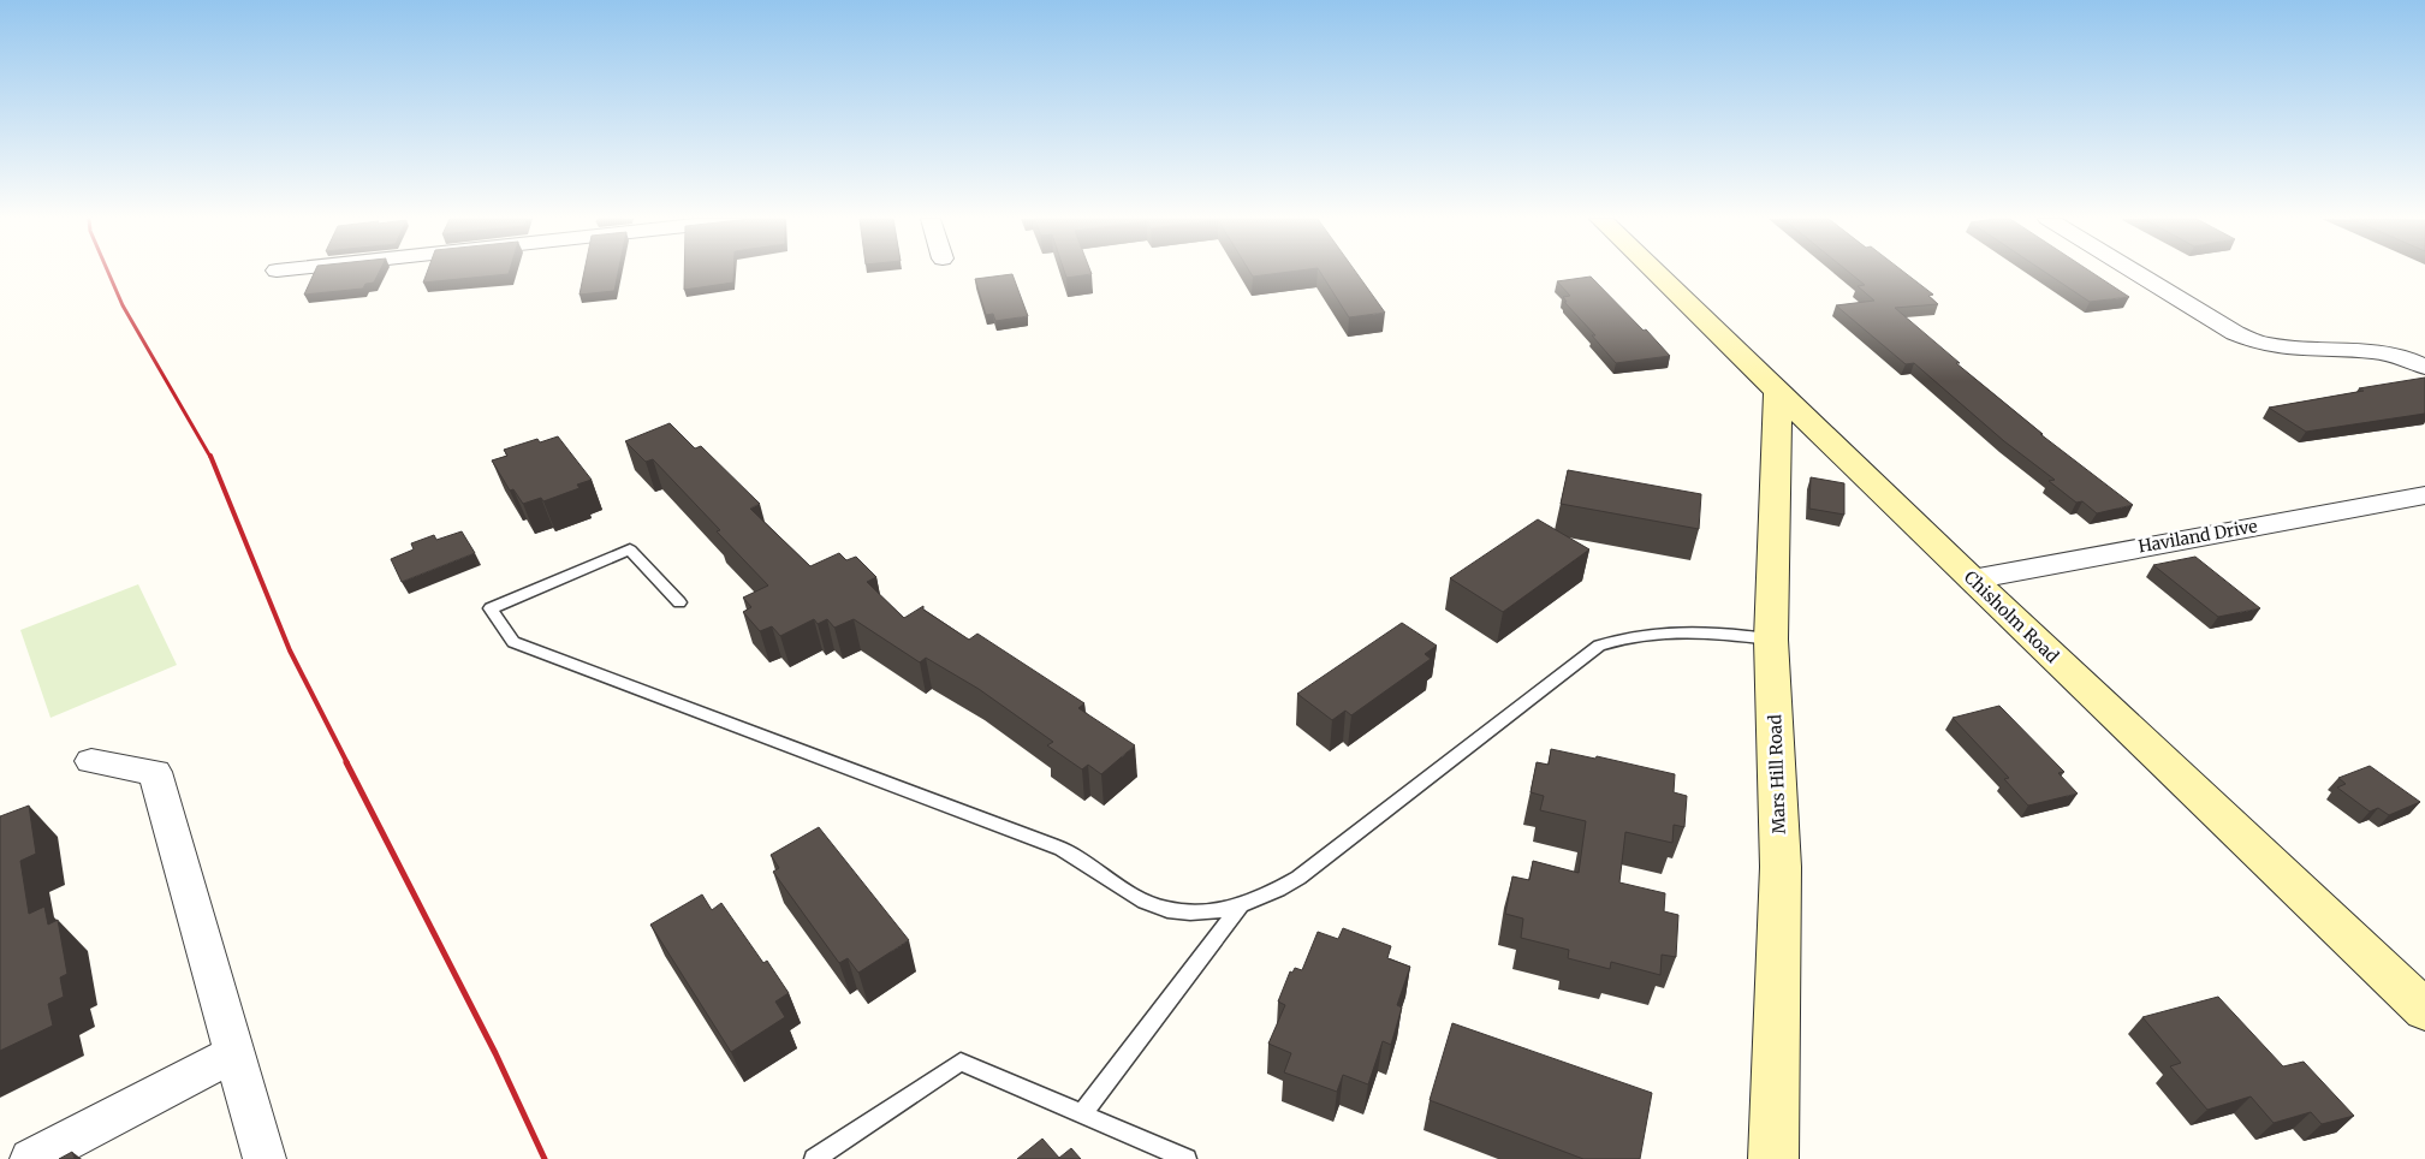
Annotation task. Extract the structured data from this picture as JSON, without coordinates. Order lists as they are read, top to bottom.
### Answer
{
  "streets": {
    "main road": ["Chisholm Road", "Mars Hill Road"],
    "street": ["Haviland Drive"]
  },
  "crossings": [
    ["Haviland Drive", "Chisholm Road"],
    ["Chisholm Road", "Mars Hill Road"]
  ]
}
